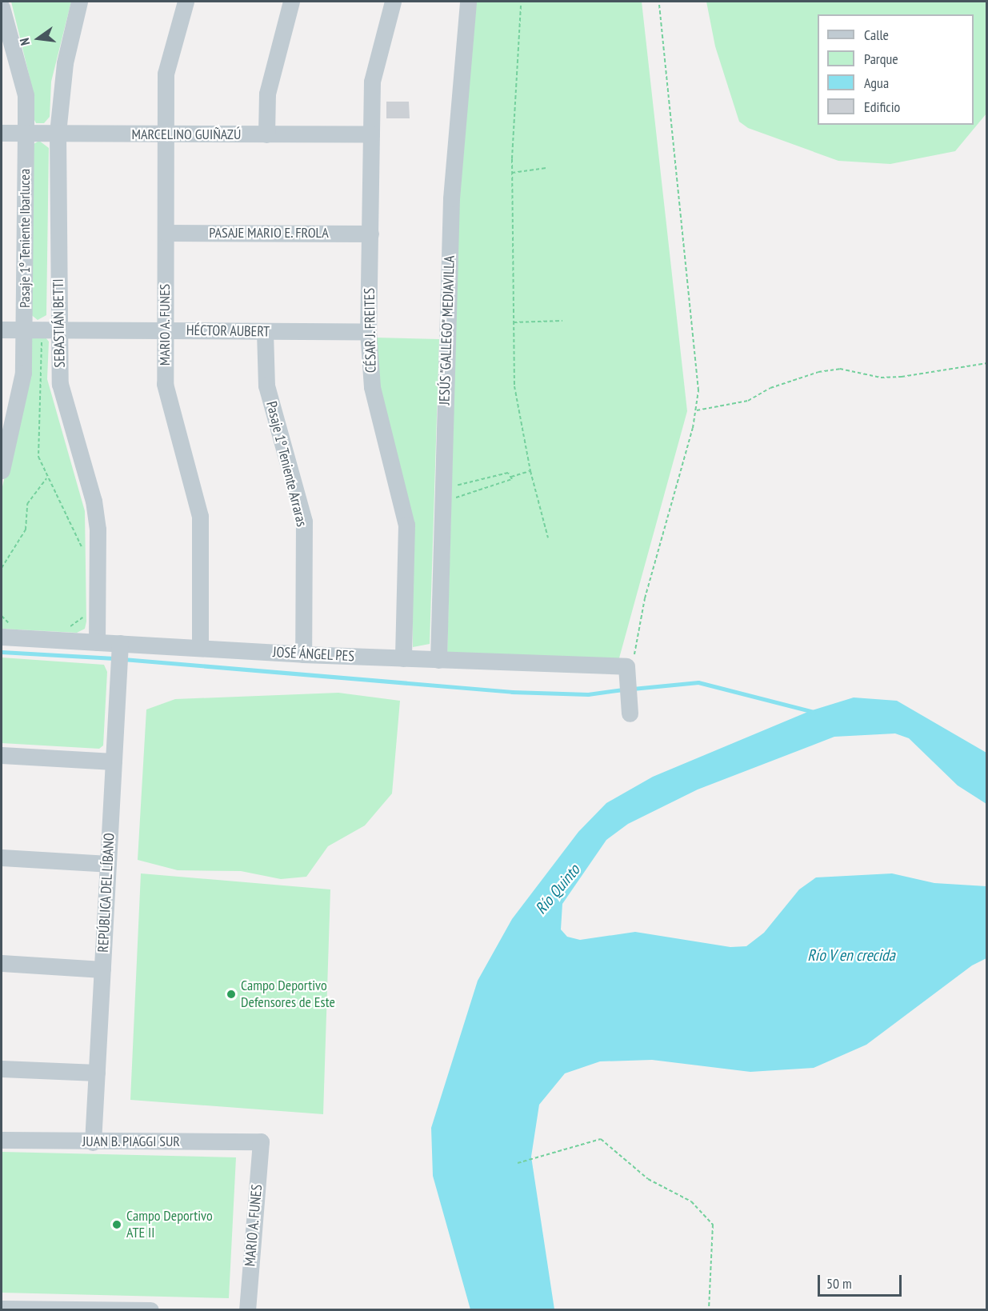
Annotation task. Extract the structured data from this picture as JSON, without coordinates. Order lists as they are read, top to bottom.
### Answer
{
  "streets": {
    "street": [
      "MARCELINO GUIÑAZÚ",
      "PASAJE MARIO E. FROLA",
      "Pasaje 1º Teniente Ibarlucea",
      "SEBASTIÁN BETTI",
      "MARIO A. FUNES",
      "CÉSAR J. FREITES",
      "JESÚS \"GALLEGO\" MEDIAVILLA",
      "HÉCTOR AUBERT",
      "Pasaje 1º Teniente Arraras",
      "JOSÉ ÁNGEL PES",
      "REPÚBLICA DEL LÍBANO",
      "JUAN B. PIAGGI SUR"
    ]
  },
  "crossings": [
    ["MARCELINO GUIÑAZÚ", "Pasaje 1º Teniente Ibarlucea"],
    ["MARCELINO GUIÑAZÚ", "SEBASTIÁN BETTI"],
    ["MARCELINO GUIÑAZÚ", "MARIO A. FUNES"],
    ["MARCELINO GUIÑAZÚ", "CÉSAR J. FREITES"],
    ["PASAJE MARIO E. FROLA", "MARIO A. FUNES"],
    ["PASAJE MARIO E. FROLA", "CÉSAR J. FREITES"],
    ["Pasaje 1º Teniente Ibarlucea", "HÉCTOR AUBERT"],
    ["SEBASTIÁN BETTI", "HÉCTOR AUBERT"],
    ["SEBASTIÁN BETTI", "JOSÉ ÁNGEL PES"],
    ["MARIO A. FUNES", "HÉCTOR AUBERT"],
    ["MARIO A. FUNES", "JOSÉ ÁNGEL PES"],
    ["MARIO A. FUNES", "JUAN B. PIAGGI SUR"],
    ["CÉSAR J. FREITES", "HÉCTOR AUBERT"],
    ["CÉSAR J. FREITES", "JOSÉ ÁNGEL PES"],
    ["JESÚS \"GALLEGO\" MEDIAVILLA", "JOSÉ ÁNGEL PES"],
    ["HÉCTOR AUBERT", "Pasaje 1º Teniente Arraras"],
    ["Pasaje 1º Teniente Arraras", "JOSÉ ÁNGEL PES"],
    ["JOSÉ ÁNGEL PES", "REPÚBLICA DEL LÍBANO"],
    ["REPÚBLICA DEL LÍBANO", "JUAN B. PIAGGI SUR"]
  ],
  "water": ["Río Quinto", "Río V en crecida"],
  "places": ["Campo Deportivo Defensores de Este", "Campo Deportivo ATE II"],
  "legend": [
    "Calle",
    "Parque",
    "Agua",
    "Edificio"
  ],
  "scale_bar": "50 m",
  "north": "left"
}
